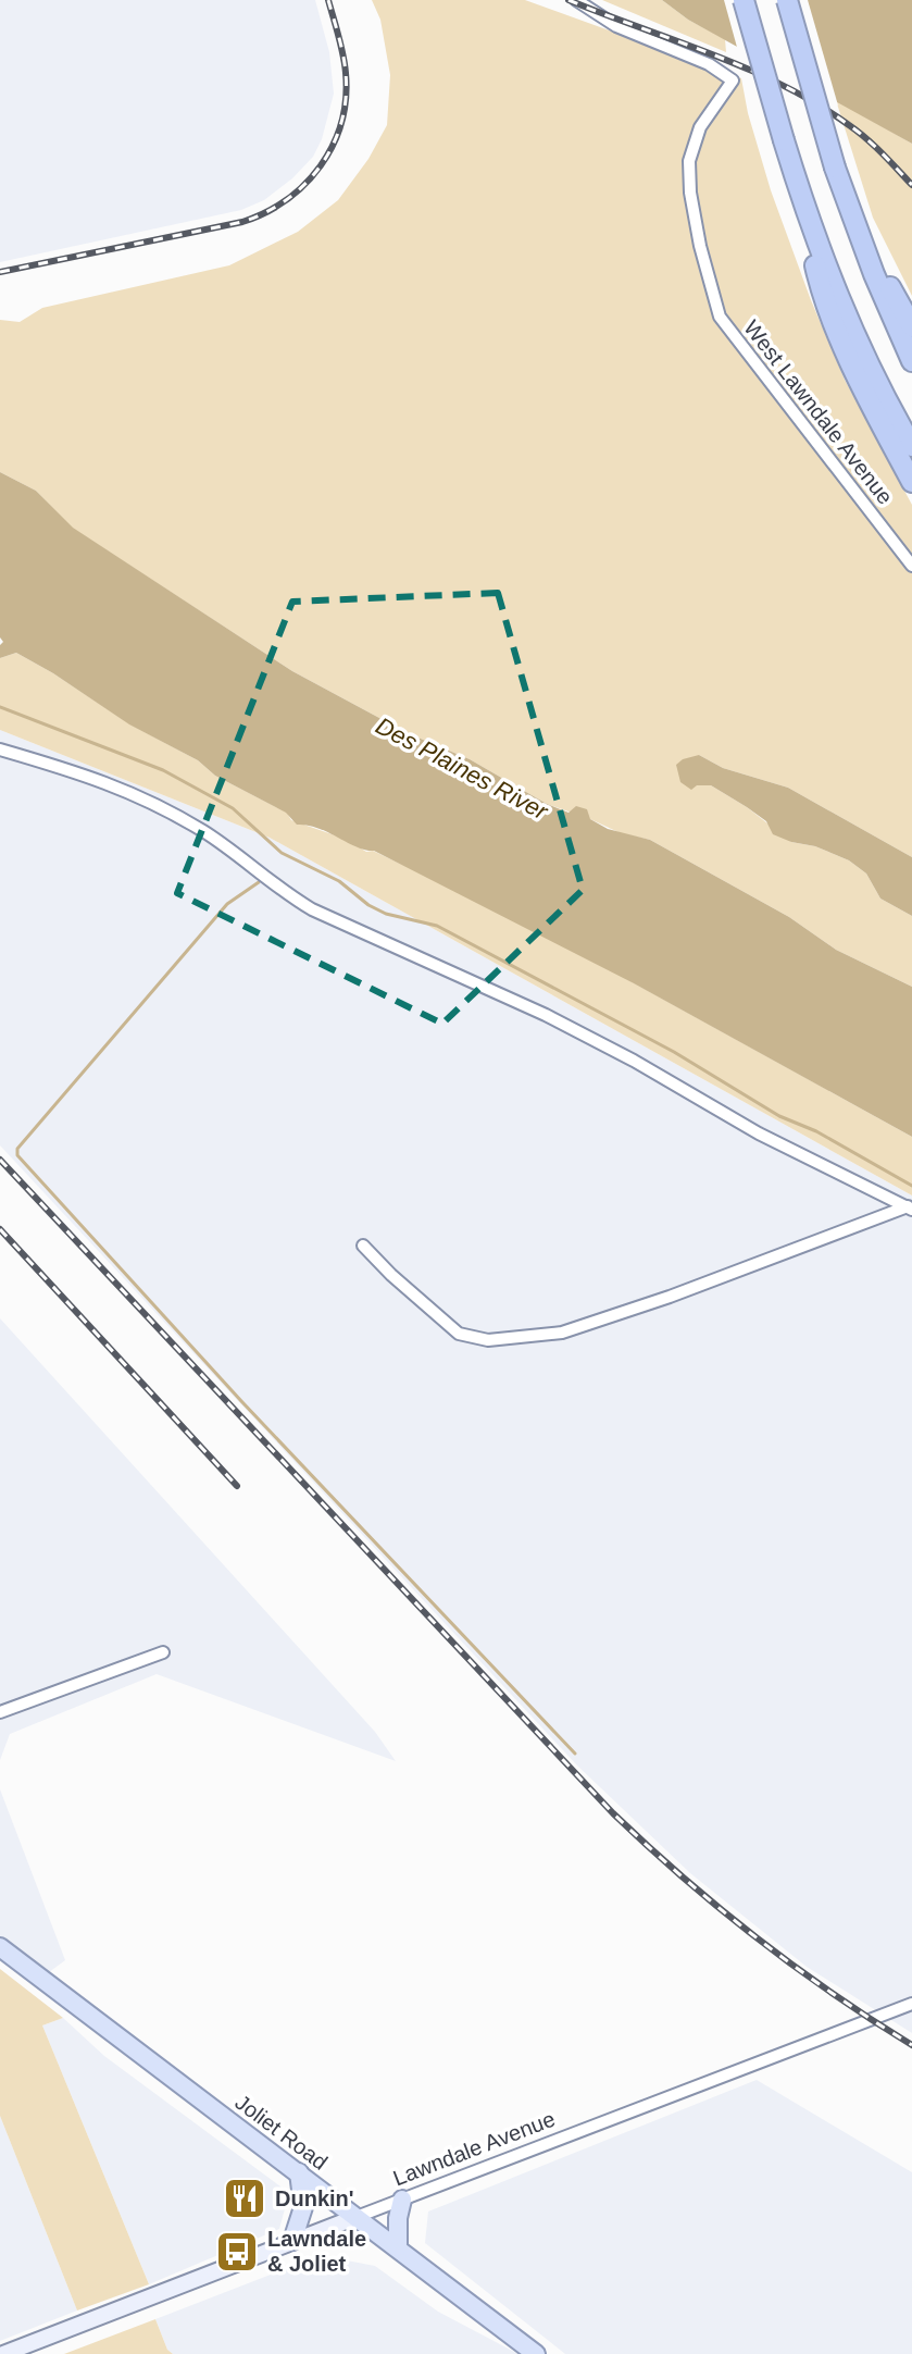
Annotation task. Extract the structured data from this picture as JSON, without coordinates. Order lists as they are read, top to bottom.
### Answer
{
  "streets": {
    "main road": ["Joliet Road"],
    "street": ["West Lawndale Avenue", "Lawndale Avenue"]
  },
  "crossings": [
    ["Joliet Road", "Lawndale Avenue"]
  ],
  "water": ["Des Plaines River"],
  "places": {
    "restaurant": ["Dunkin'"],
    "bus stop": ["Lawndale & Joliet"]
  }
}
